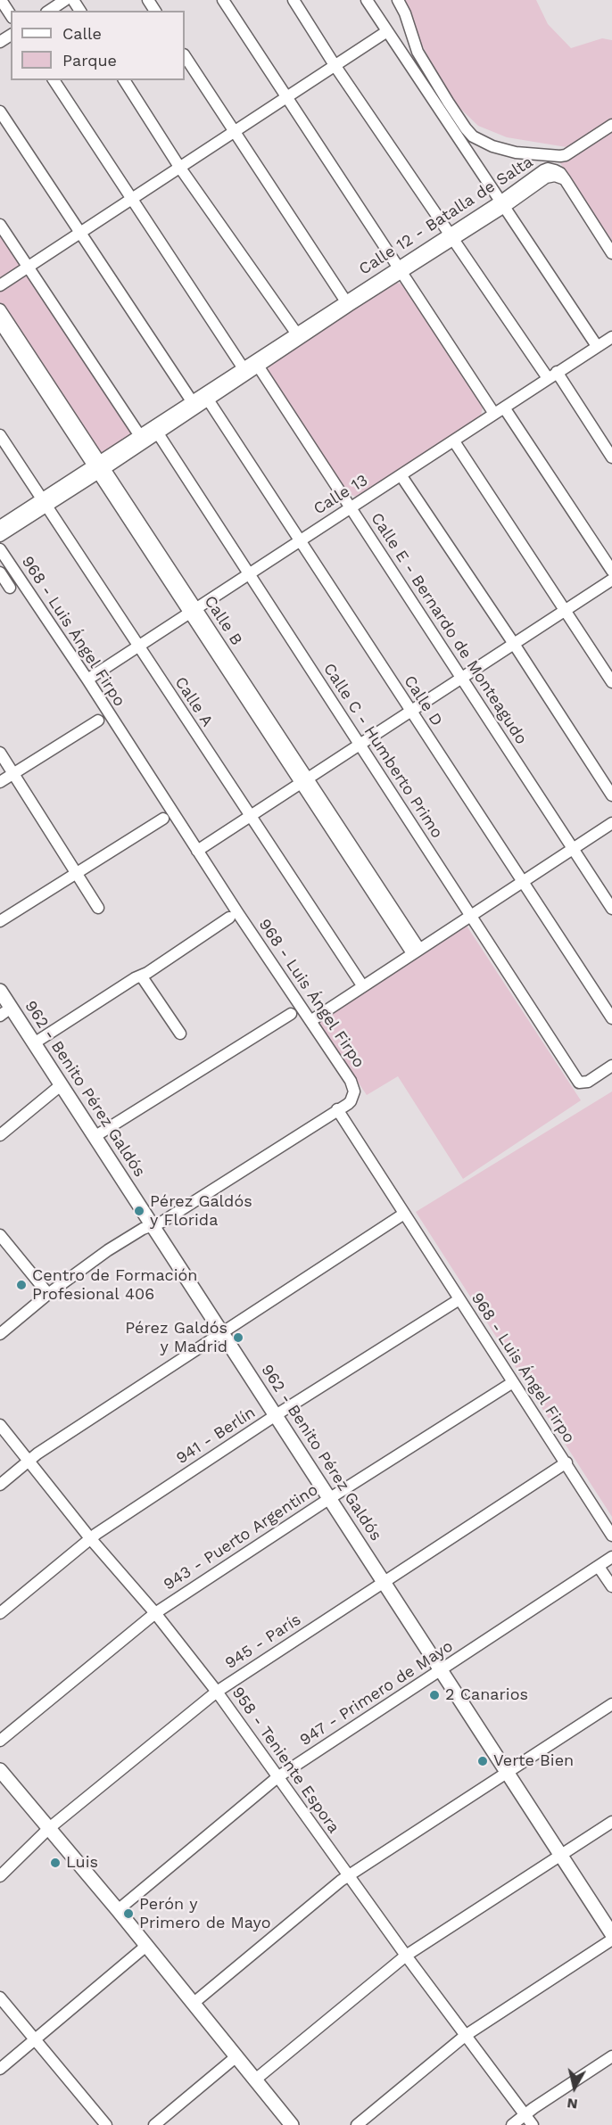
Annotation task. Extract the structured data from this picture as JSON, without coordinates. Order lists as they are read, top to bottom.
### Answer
{
  "streets": {
    "main road": ["962 - Benito Pérez Galdós"],
    "street": [
      "Calle 12 - Batalla de Salta",
      "Calle 13",
      "Calle B",
      "Calle E - Bernardo de Monteagudo",
      "968 - Luis Ángel Firpo",
      "Calle D",
      "Calle A",
      "Calle C - Humberto Primo",
      "941 - Berlín",
      "943 - Puerto Argentino",
      "945 - París",
      "947 - Primero de Mayo",
      "958 - Teniente Espora"
    ]
  },
  "crossings": [
    ["Calle 12 - Batalla de Salta", "Calle B"],
    ["Calle 12 - Batalla de Salta", "Calle E - Bernardo de Monteagudo"],
    ["Calle 12 - Batalla de Salta", "Calle D"],
    ["Calle 12 - Batalla de Salta", "Calle A"],
    ["Calle 12 - Batalla de Salta", "Calle C - Humberto Primo"],
    ["Calle 13", "Calle B"],
    ["Calle 13", "Calle E - Bernardo de Monteagudo"],
    ["Calle 13", "968 - Luis Ángel Firpo"],
    ["Calle 13", "Calle D"],
    ["Calle 13", "Calle A"],
    ["Calle 13", "Calle C - Humberto Primo"],
    ["968 - Luis Ángel Firpo", "941 - Berlín"],
    ["968 - Luis Ángel Firpo", "943 - Puerto Argentino"],
    ["968 - Luis Ángel Firpo", "945 - París"],
    ["962 - Benito Pérez Galdós", "941 - Berlín"],
    ["962 - Benito Pérez Galdós", "943 - Puerto Argentino"],
    ["962 - Benito Pérez Galdós", "945 - París"],
    ["962 - Benito Pérez Galdós", "947 - Primero de Mayo"],
    ["941 - Berlín", "958 - Teniente Espora"],
    ["943 - Puerto Argentino", "958 - Teniente Espora"],
    ["945 - París", "958 - Teniente Espora"],
    ["947 - Primero de Mayo", "958 - Teniente Espora"]
  ],
  "places": [
    "Pérez Galdós y Florida",
    "Centro de Formación Profesional 406",
    "Pérez Galdós y Madrid",
    "2 Canarios",
    "Verte Bien",
    "Luis",
    "Perón y Primero de Mayo"
  ],
  "legend": ["Calle", "Parque"],
  "north": "bottom"
}
